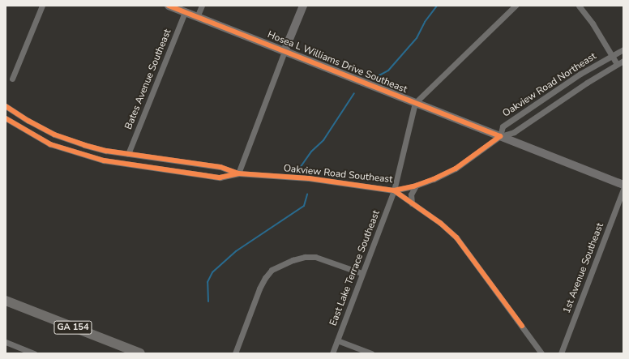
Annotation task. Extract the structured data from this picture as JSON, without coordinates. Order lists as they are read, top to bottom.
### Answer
{
  "streets": {
    "main road": ["GA 154"],
    "street": [
      "Hosea L Williams Drive Southeast",
      "Bates Avenue Southeast",
      "Oakview Road Northeast",
      "Oakview Road Southeast",
      "East Lake Terrace Southeast",
      "1st Avenue Southeast"
    ]
  },
  "crossings": [
    ["Hosea L Williams Drive Southeast", "Bates Avenue Southeast"],
    ["Hosea L Williams Drive Southeast", "Oakview Road Northeast"],
    ["Hosea L Williams Drive Southeast", "Oakview Road Southeast"],
    ["Hosea L Williams Drive Southeast", "East Lake Terrace Southeast"],
    ["Bates Avenue Southeast", "Oakview Road Southeast"],
    ["Oakview Road Northeast", "Oakview Road Southeast"],
    ["Oakview Road Southeast", "East Lake Terrace Southeast"]
  ]
}
